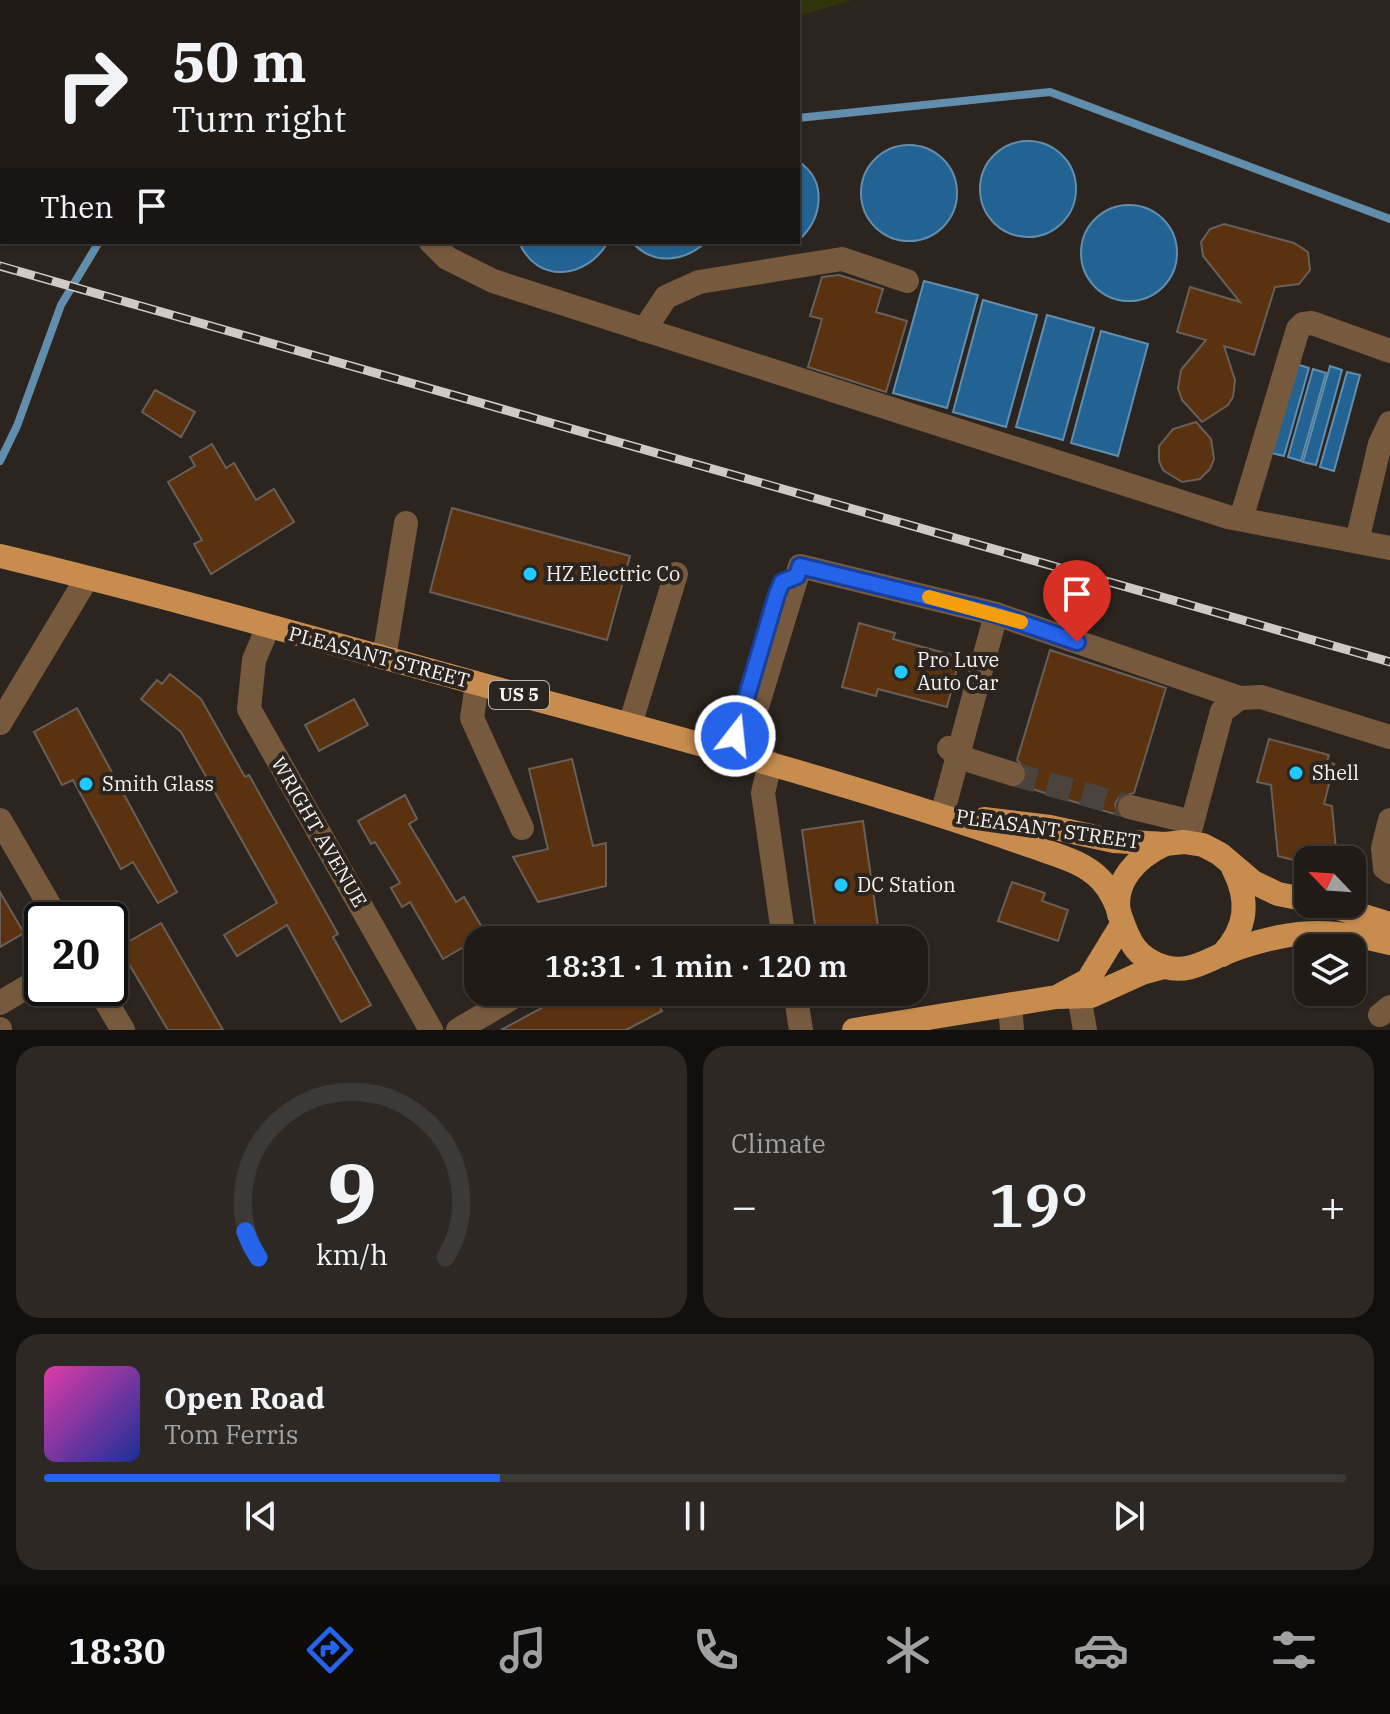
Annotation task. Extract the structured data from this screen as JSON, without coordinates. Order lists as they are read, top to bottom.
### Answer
{
  "streets": {
    "main road": ["PLEASANT STREET", "US 5"],
    "street": ["WRIGHT AVENUE"]
  },
  "crossings": [
    ["PLEASANT STREET", "WRIGHT AVENUE"]
  ],
  "places": [
    "HZ Electric Co",
    "Pro Luve Auto Car",
    "Shell",
    "Smith Glass",
    "DC Station"
  ],
  "north": "top left",
  "page": {
    "turn": ["50 m", "Turn right"],
    "then": "Then",
    "limit": "20",
    "trip": "18:31 · 1 min · 120 m",
    "tile": "Climate",
    "heat": ["−", "19°", "+"],
    "song": ["Open Road", "Tom Ferris"],
    "tabs": "18:30",
    "gauge": ["9", "km/h"]
  }
}
